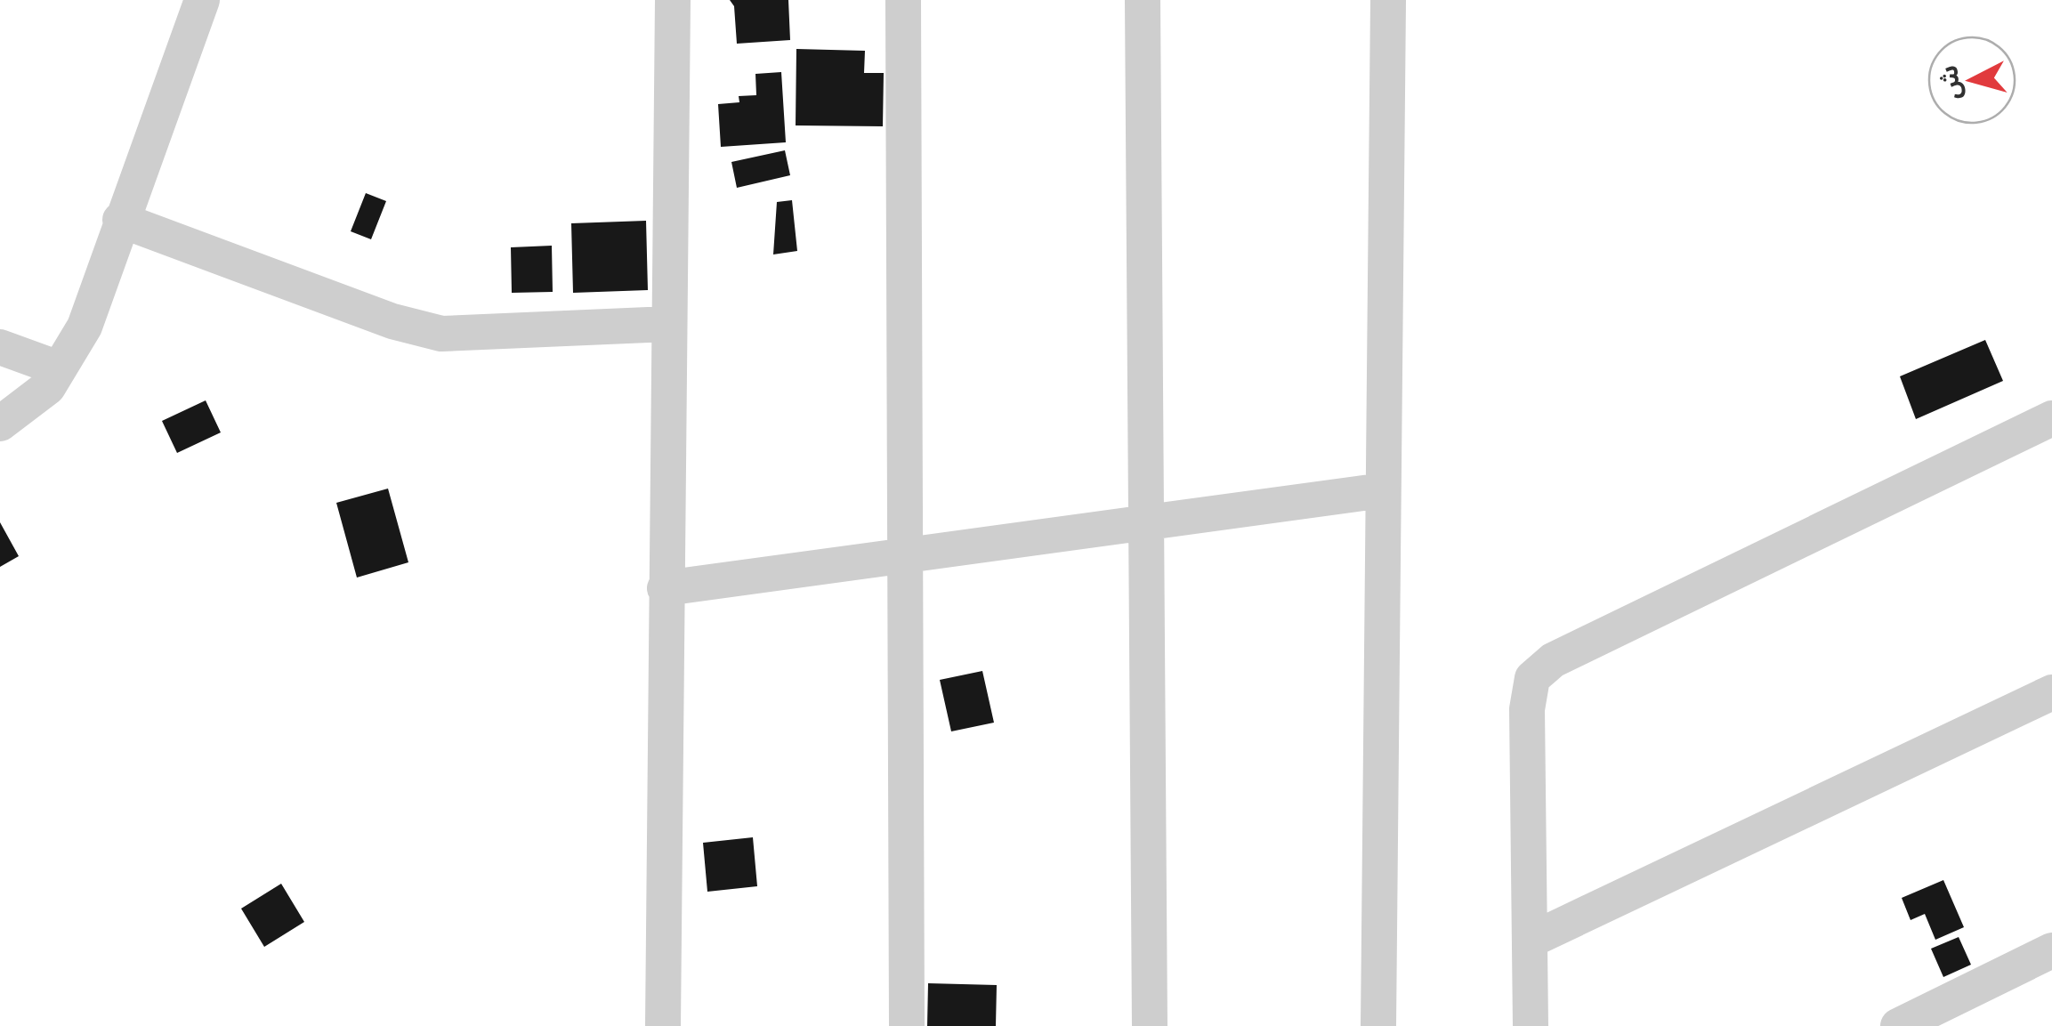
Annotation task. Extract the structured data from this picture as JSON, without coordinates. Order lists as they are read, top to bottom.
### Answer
{
  "north": "left"
}
